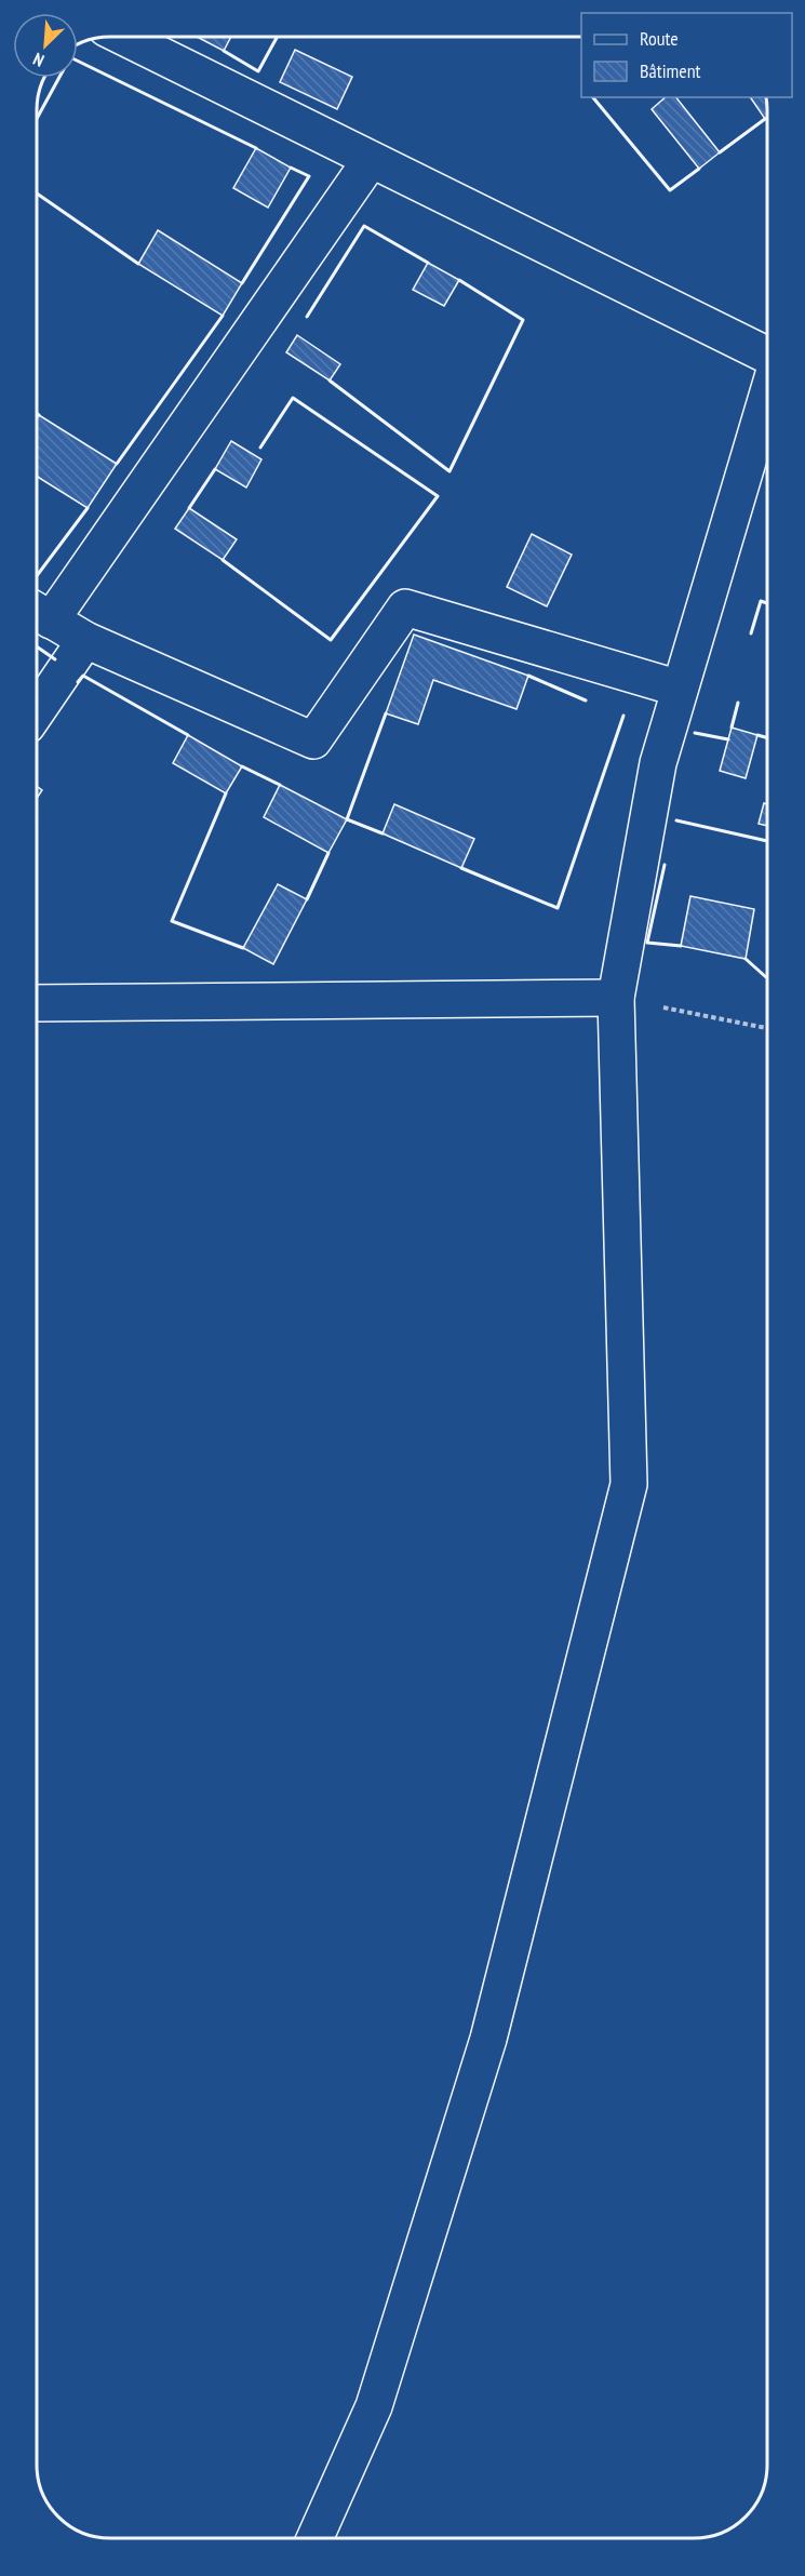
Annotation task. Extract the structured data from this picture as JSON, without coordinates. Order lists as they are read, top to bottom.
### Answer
{
  "legend": ["Route", "Bâtiment"],
  "north": "bottom left"
}
